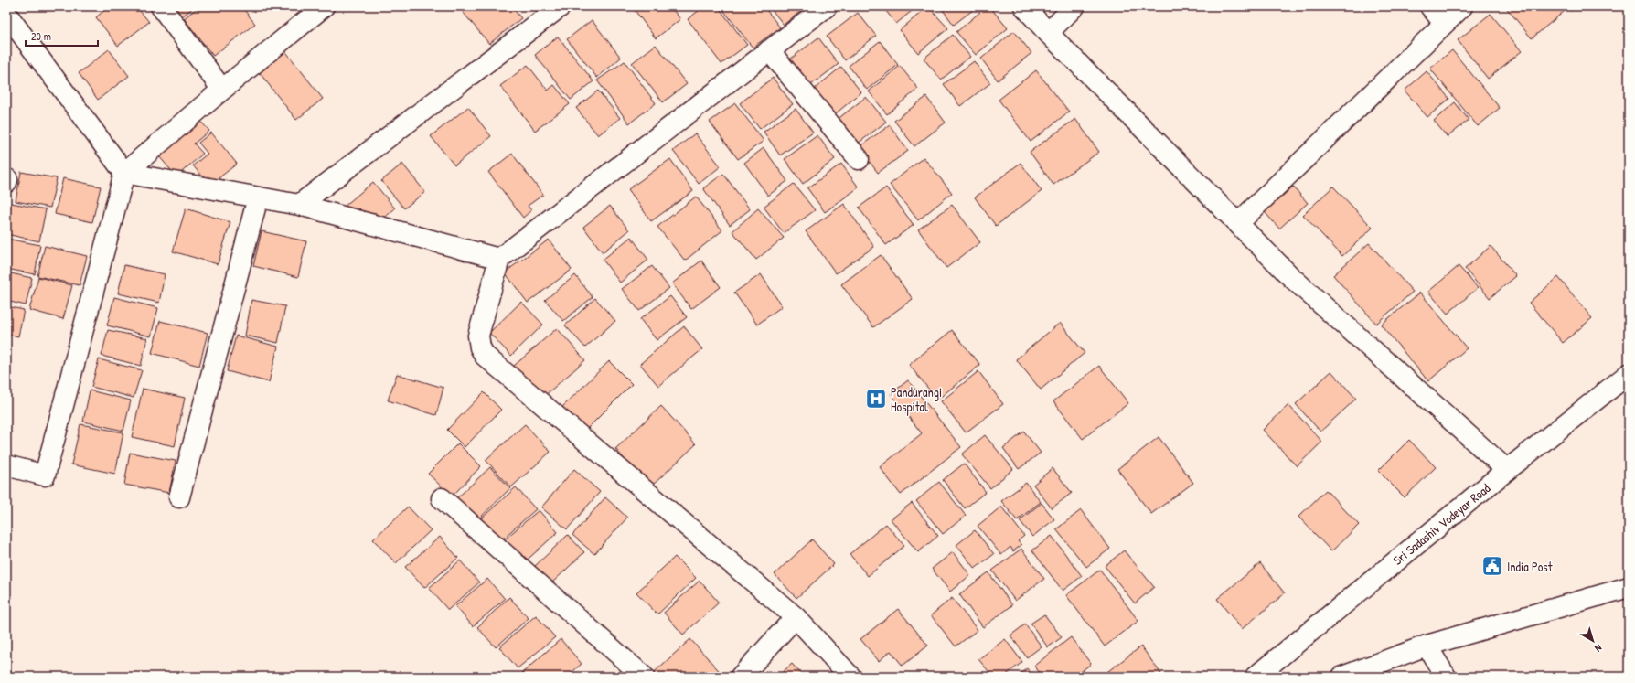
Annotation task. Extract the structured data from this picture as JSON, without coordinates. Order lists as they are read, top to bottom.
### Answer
{
  "streets": {
    "street": ["Sri Sadashiv Vodeyar Road"]
  },
  "places": {
    "hospital": ["Pandurangi Hospital"],
    "public building": ["India Post"]
  },
  "scale_bar": "20 m",
  "north": "bottom right"
}
